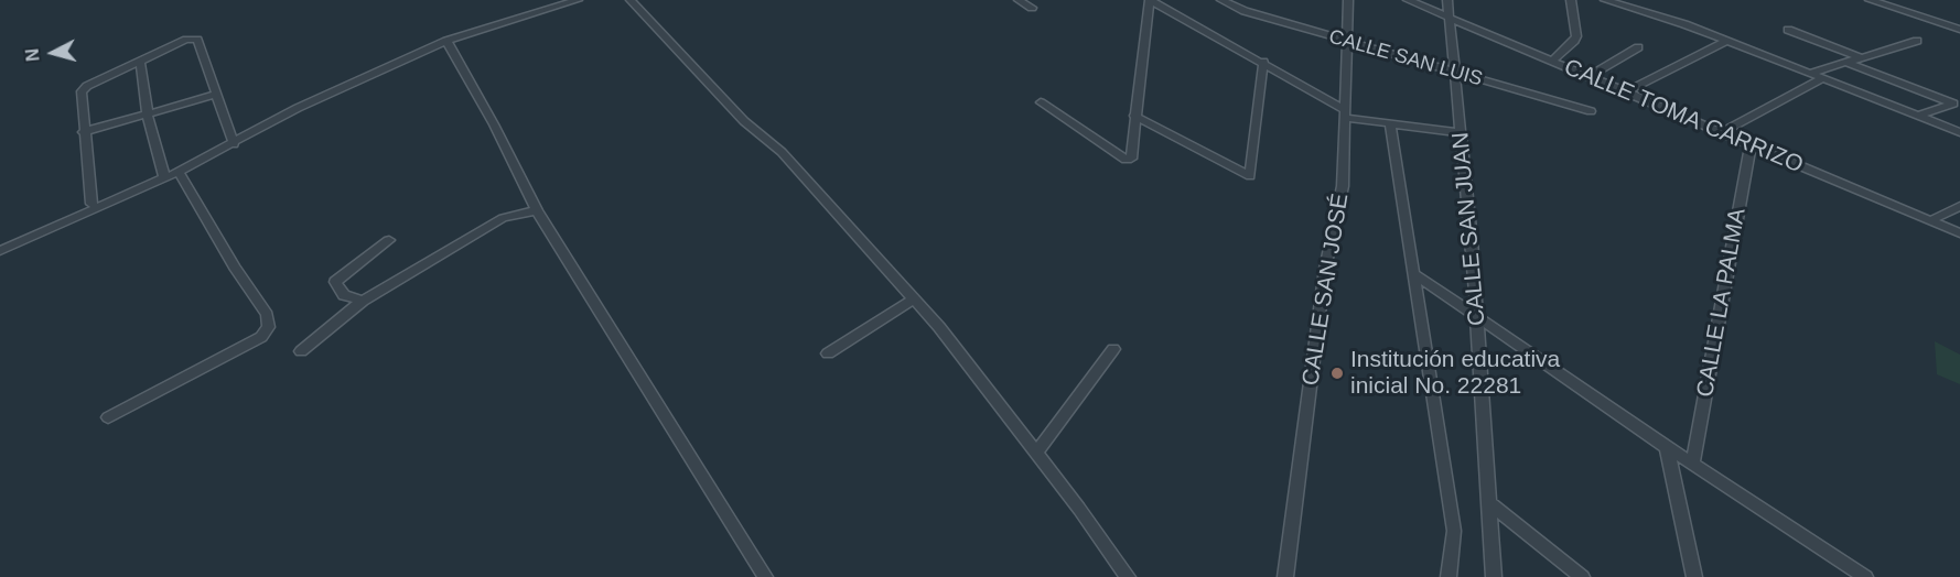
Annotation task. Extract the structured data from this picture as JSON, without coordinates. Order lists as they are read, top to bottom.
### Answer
{
  "streets": {
    "street": [
      "CALLE SAN LUIS",
      "CALLE TOMA CARRIZO",
      "CALLE SAN JUAN",
      "CALLE SAN JOSÉ",
      "CALLE LA PALMA"
    ]
  },
  "crossings": [
    ["CALLE SAN LUIS", "CALLE SAN JUAN"],
    ["CALLE SAN LUIS", "CALLE SAN JOSÉ"],
    ["CALLE TOMA CARRIZO", "CALLE SAN JUAN"],
    ["CALLE TOMA CARRIZO", "CALLE LA PALMA"]
  ],
  "places": ["Institución educativa inicial No. 22281"],
  "north": "left"
}
